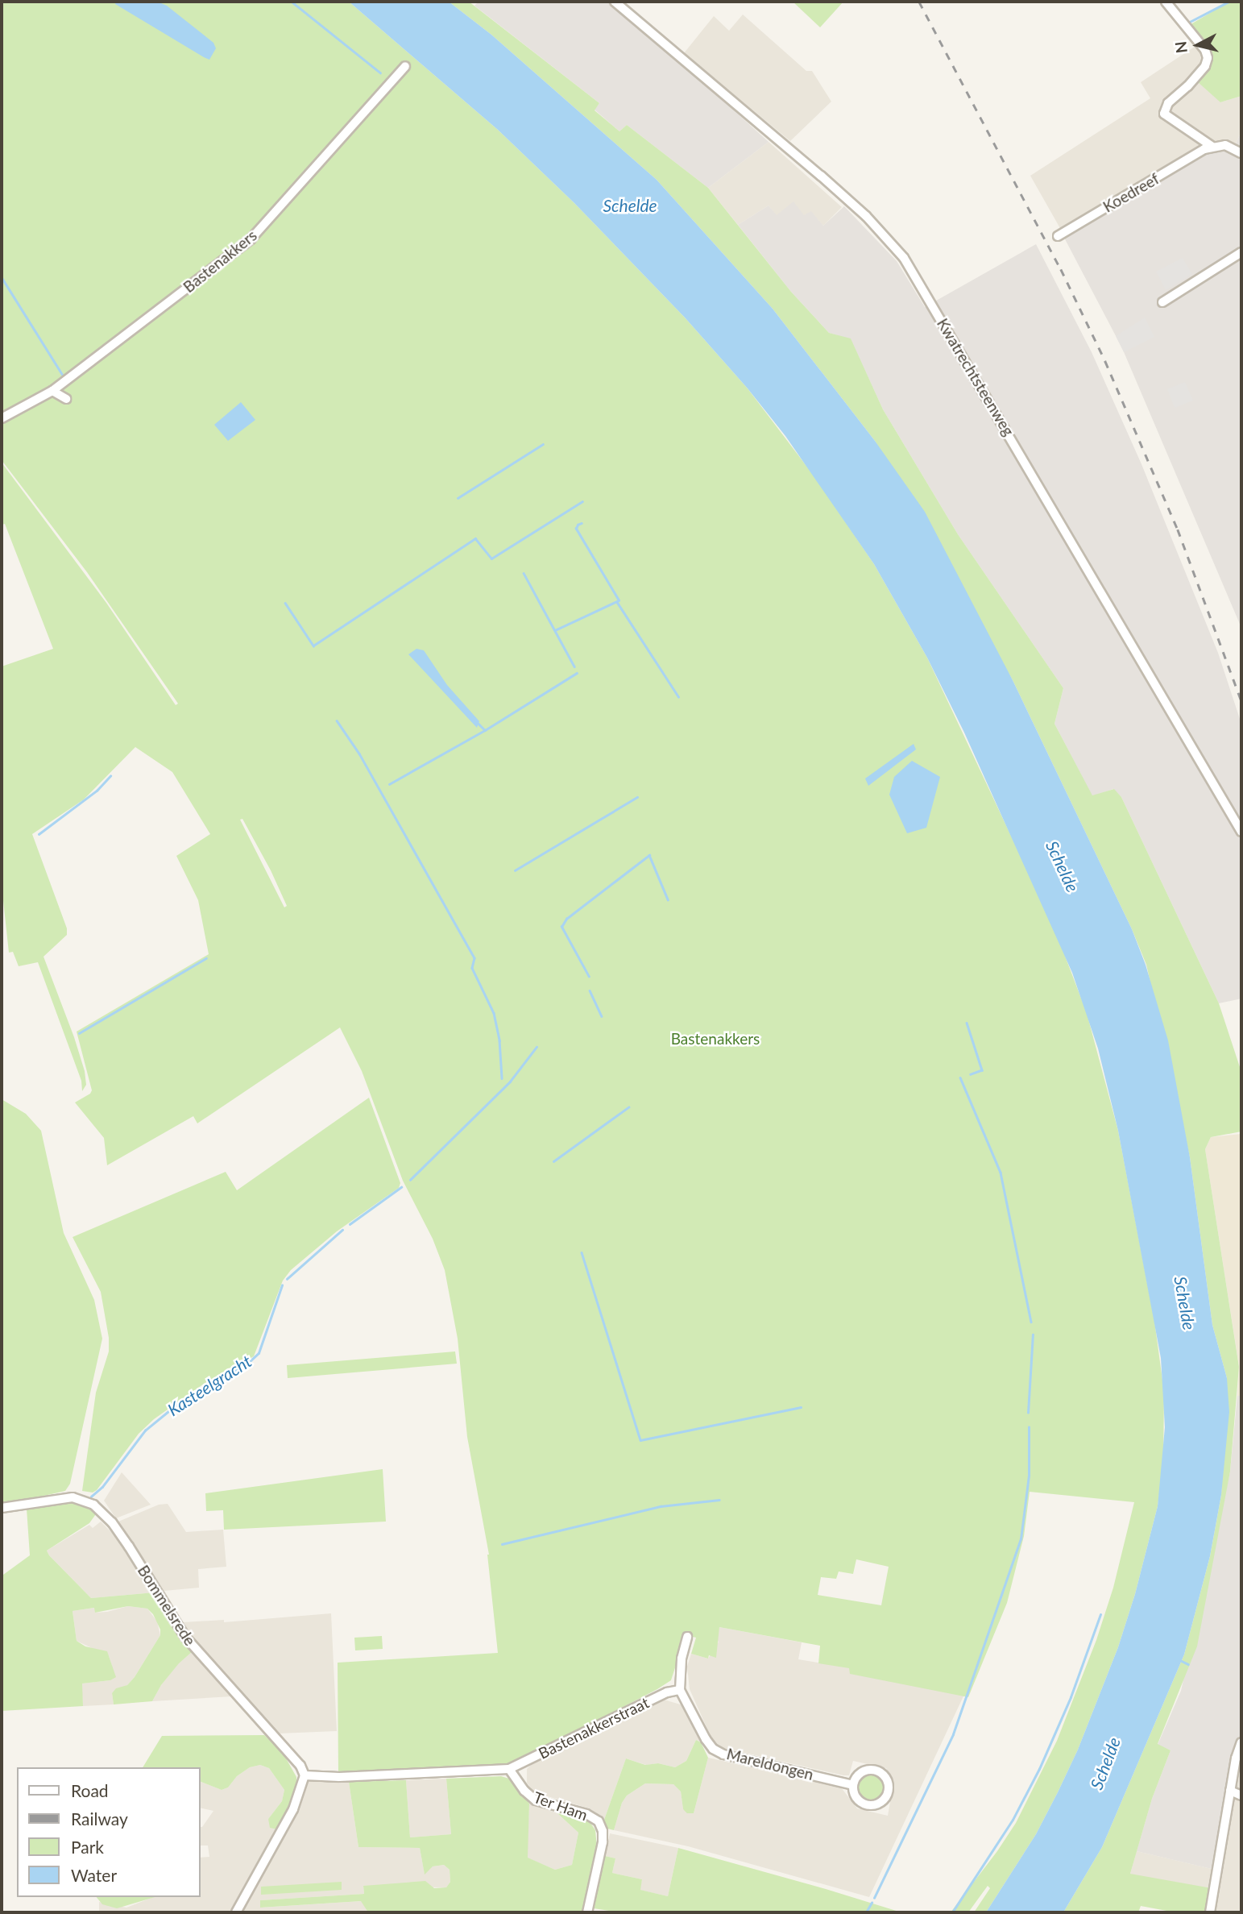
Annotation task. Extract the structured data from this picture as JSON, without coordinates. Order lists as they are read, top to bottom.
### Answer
{
  "streets": {
    "street": [
      "Koedreef",
      "Bastenakkers",
      "Kwatrechtsteenweg",
      "Bommelsrede",
      "Bastenakkerstraat",
      "Mareldongen",
      "Ter Ham"
    ]
  },
  "crossings": [
    ["Bastenakkerstraat", "Mareldongen"],
    ["Bastenakkerstraat", "Ter Ham"]
  ],
  "water": ["Schelde", "Kasteelgracht"],
  "parks": ["Bastenakkers"],
  "legend": [
    "Road",
    "Railway",
    "Park",
    "Water"
  ],
  "north": "left"
}
